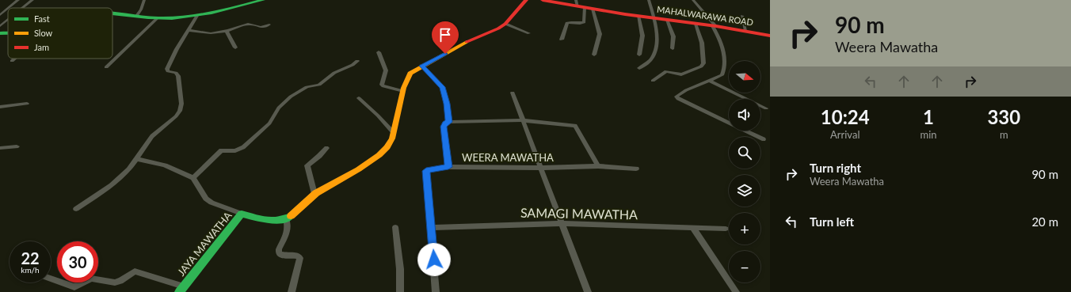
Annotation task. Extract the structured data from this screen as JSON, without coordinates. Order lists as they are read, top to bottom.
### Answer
{
  "streets": {
    "street": [
      "MAHALWARAWA ROAD",
      "WEERA MAWATHA",
      "SAMAGI MAWATHA",
      "JAYA MAWATHA"
    ]
  },
  "crossings": [
    ["WEERA MAWATHA", "SAMAGI MAWATHA"]
  ],
  "legend": ["Fast", "Slow", "Jam"],
  "north": "right",
  "page": {
    "turn": ["90 m", "Weera Mawatha"],
    "map_buttons": ["+", "−"],
    "eta": [
      "10:24",
      "Arrival",
      "1",
      "min",
      "330",
      "m"
    ],
    "list": [
      {
        "name": "Turn right",
        "note": "Weera Mawatha",
        "value": "90 m"
      },
      {
        "name": "Turn left",
        "value": "20 m"
      }
    ],
    "speed": "22 km/h",
    "limit": "30"
  }
}
